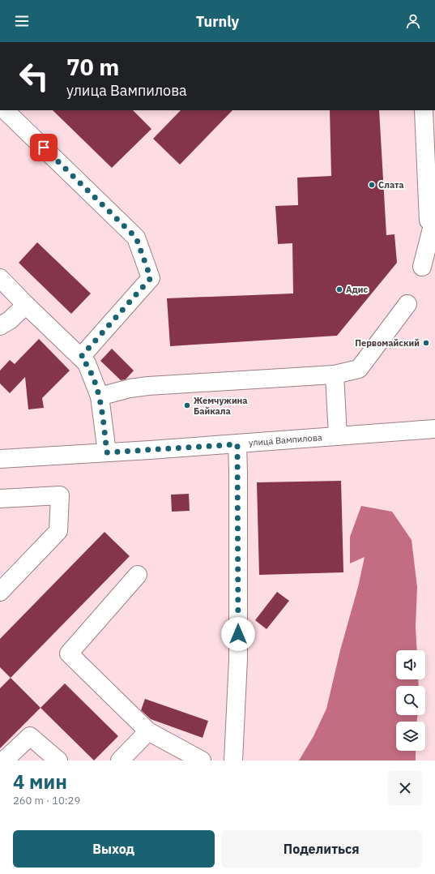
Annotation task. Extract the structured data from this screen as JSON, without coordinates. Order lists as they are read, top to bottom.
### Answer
{
  "streets": {
    "street": ["улица Вампилова"]
  },
  "places": [
    "Слата",
    "Адис",
    "Первомайский",
    "Жемчужина Байкала"
  ],
  "page": {
    "header": "Turnly",
    "turn": ["70 m", "улица Вампилова"],
    "heading": ["4 мин", "260 m · 10:29"],
    "buttons": ["Выход", "Поделиться"]
  }
}
